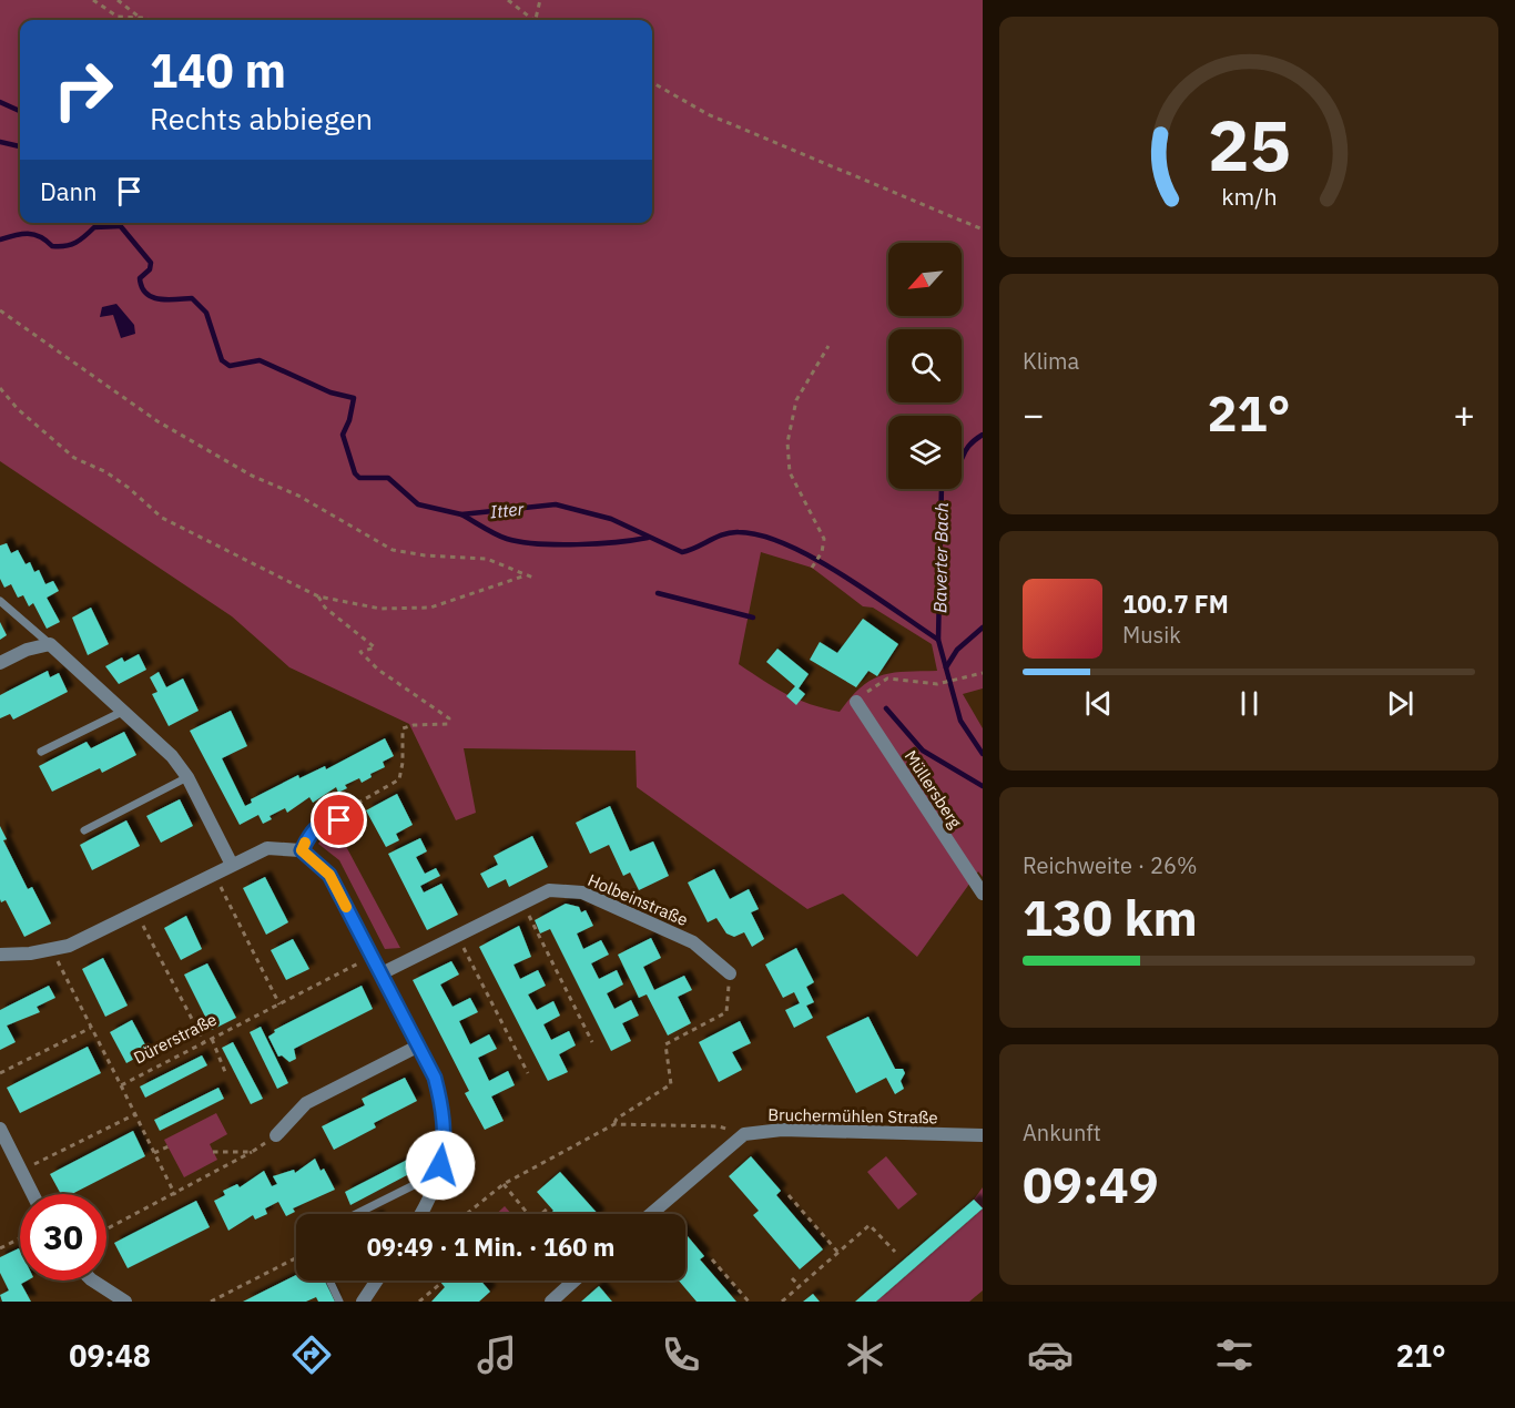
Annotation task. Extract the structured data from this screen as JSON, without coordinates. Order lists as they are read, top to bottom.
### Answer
{
  "streets": {
    "street": ["Müllersberg", "Holbeinstraße", "Bruchermühlen Straße"],
    "path": ["Dürerstraße"]
  },
  "water": ["Itter", "Baverter Bach"],
  "north": "bottom left",
  "page": {
    "turn": ["140 m", "Rechts abbiegen"],
    "then": "Dann",
    "tile": [
      "Klima",
      ["Reichweite · 26%", "130 km"],
      ["Ankunft", "09:49"]
    ],
    "heat": ["−", "21°", "+"],
    "song": ["100.7 FM", "Musik"],
    "limit": "30",
    "trip": "09:49 · 1 Min. · 160 m",
    "tabs": ["09:48", "21°"],
    "gauge": ["25", "km/h"]
  }
}
